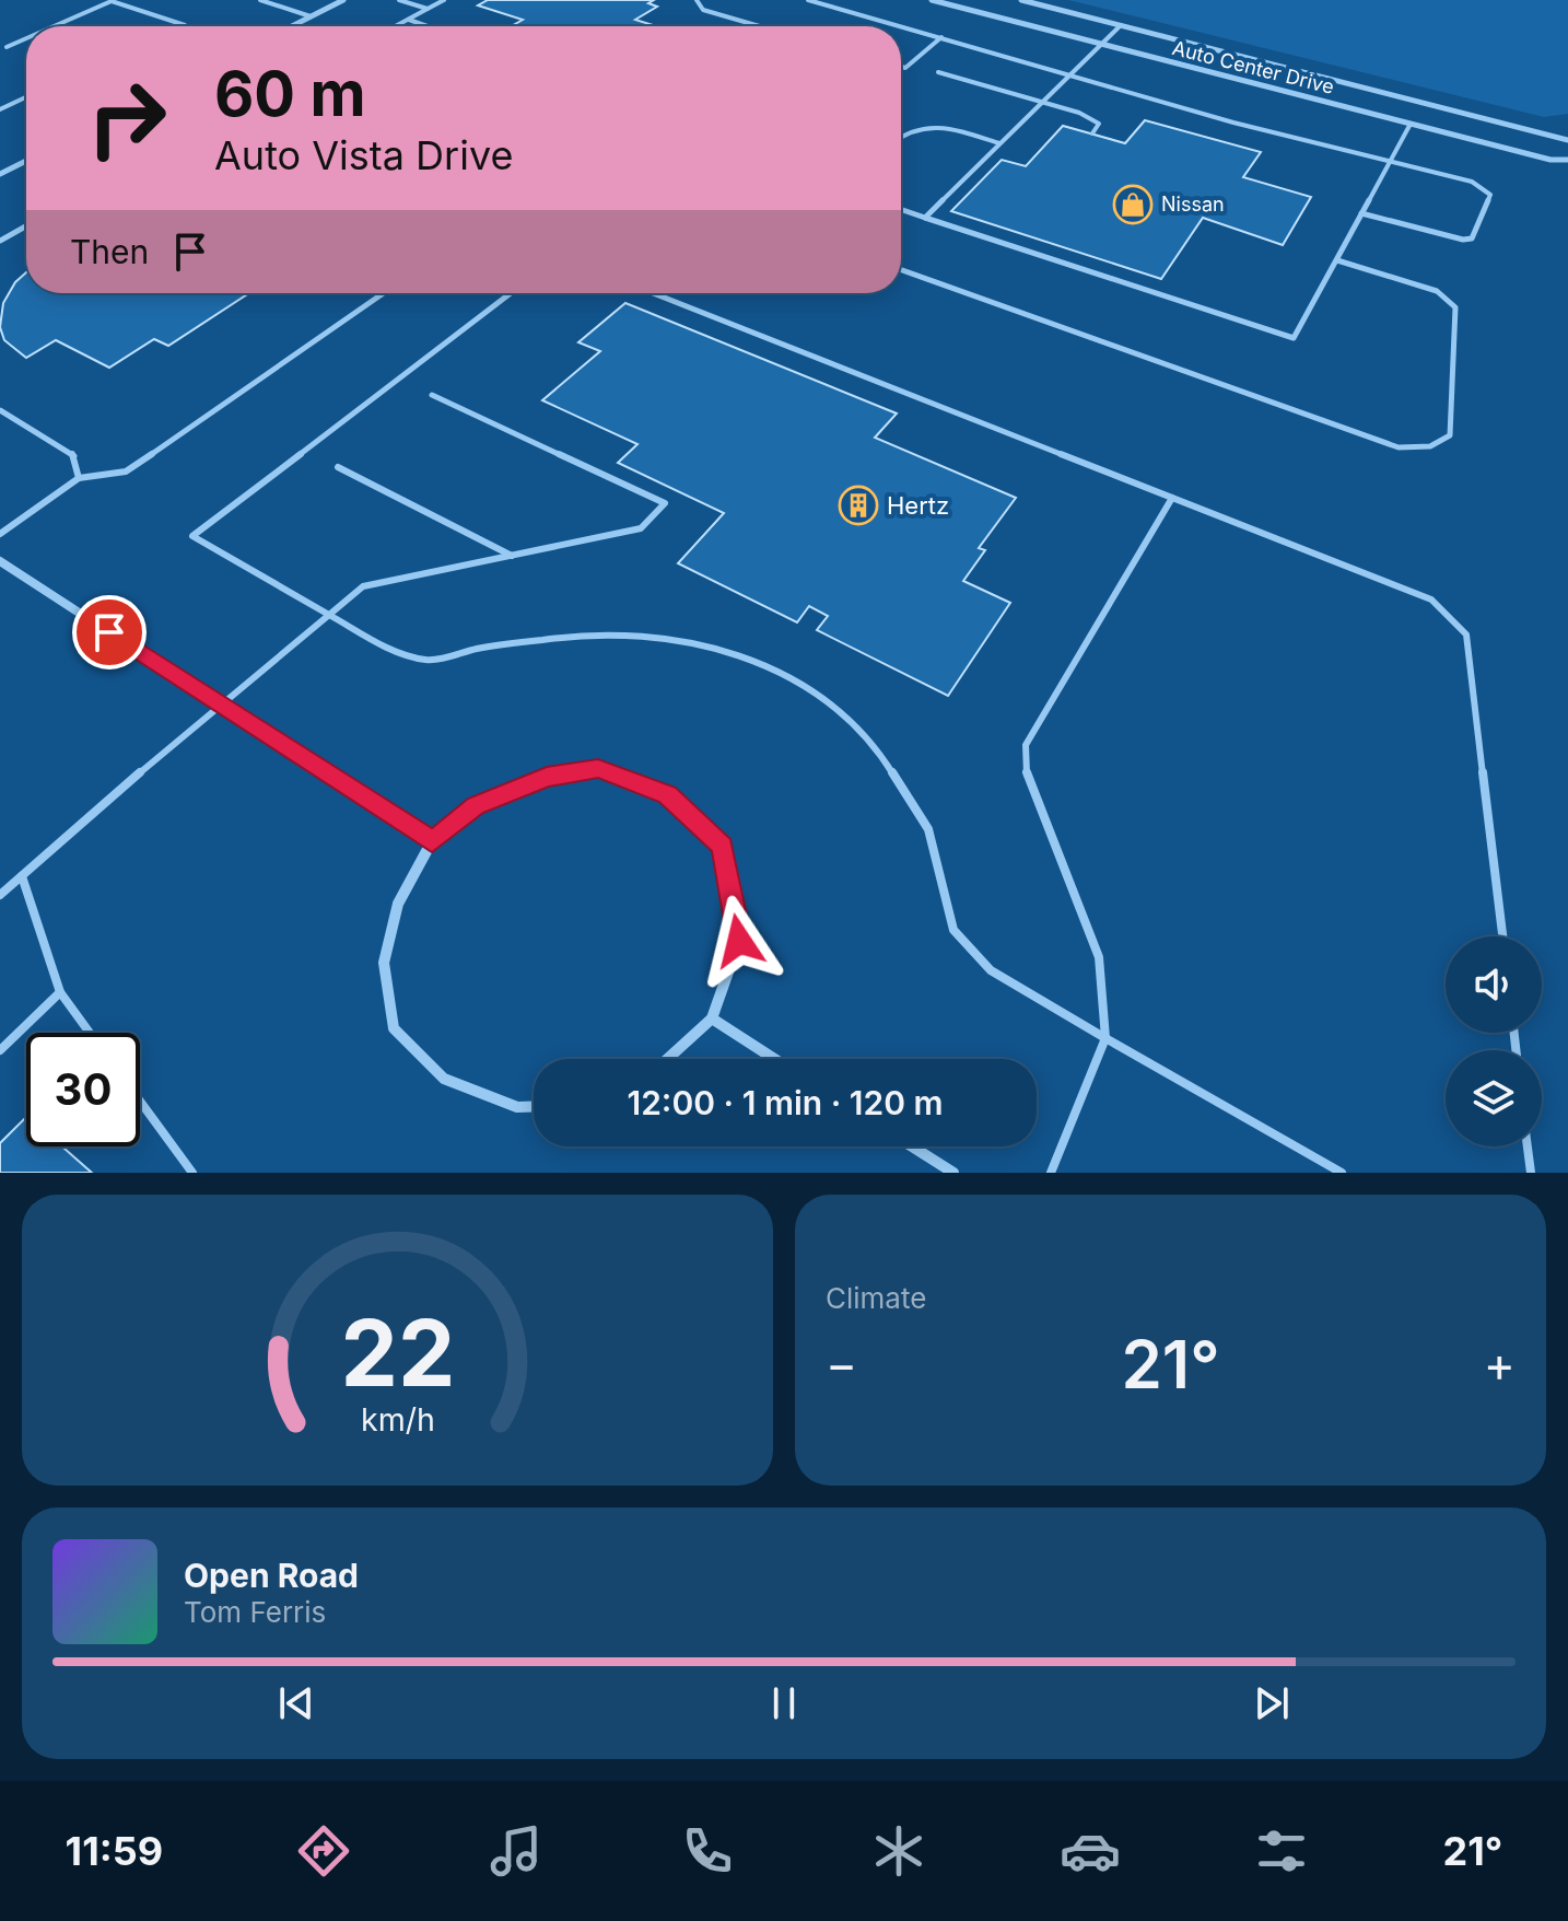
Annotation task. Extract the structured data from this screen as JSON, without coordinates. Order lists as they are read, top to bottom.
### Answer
{
  "streets": {
    "street": ["Auto Center Drive"]
  },
  "places": {
    "shop": ["Nissan"],
    "building": ["Hertz"]
  },
  "page": {
    "turn": ["60 m", "Auto Vista Drive"],
    "then": "Then",
    "limit": "30",
    "trip": "12:00 · 1 min · 120 m",
    "tile": "Climate",
    "heat": ["−", "21°", "+"],
    "song": ["Open Road", "Tom Ferris"],
    "tabs": ["11:59", "21°"],
    "gauge": ["22", "km/h"]
  }
}
